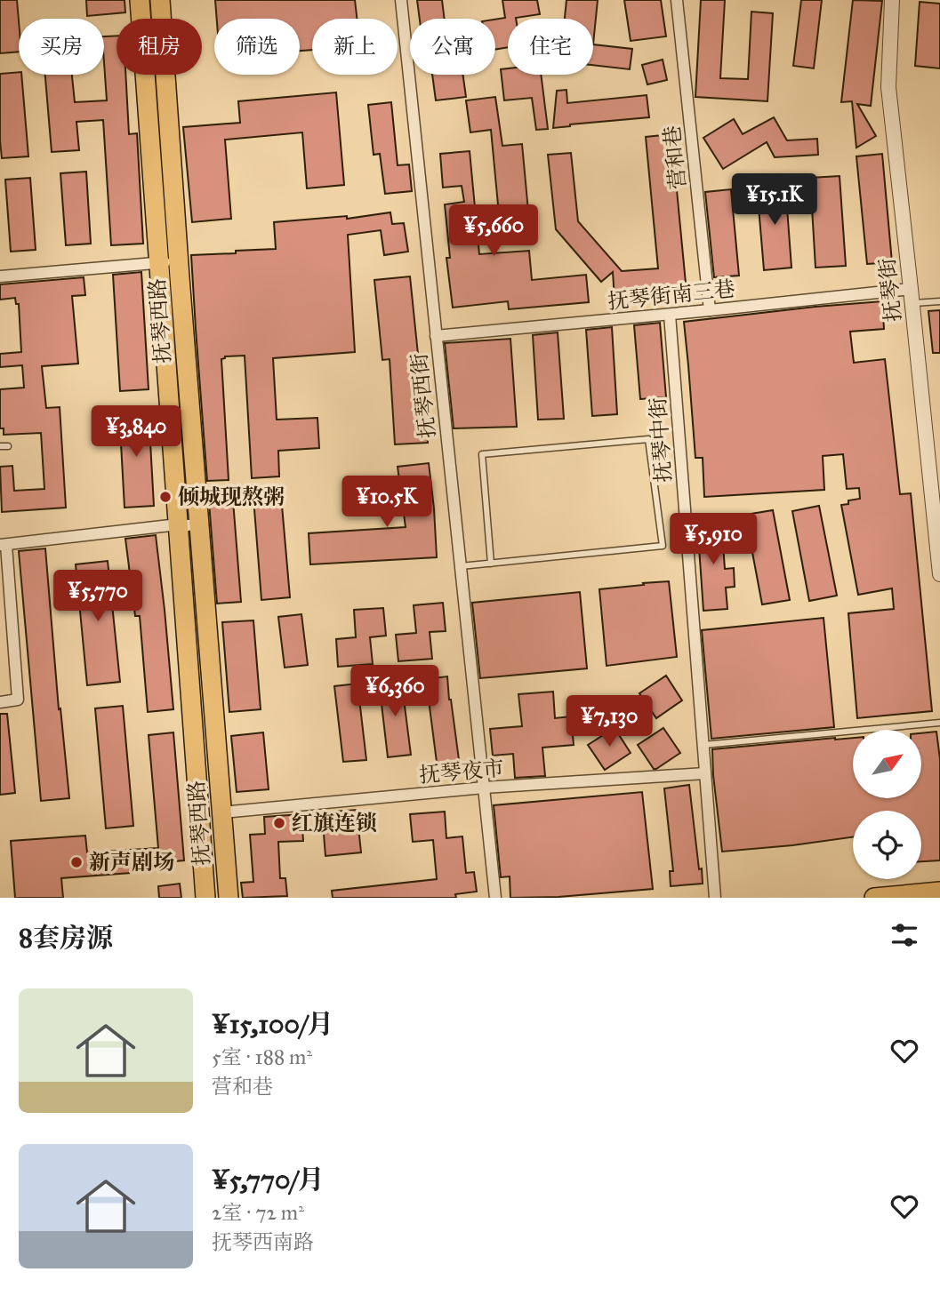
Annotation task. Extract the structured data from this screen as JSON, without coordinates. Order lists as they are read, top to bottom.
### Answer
{
  "streets": {
    "main road": ["抚琴西路"],
    "street": [
      "营和巷",
      "抚琴街",
      "抚琴街南三巷",
      "抚琴西街",
      "抚琴中街",
      "抚琴夜市"
    ]
  },
  "crossings": [
    ["营和巷", "抚琴街南三巷"],
    ["抚琴街", "抚琴街南三巷"],
    ["抚琴街南三巷", "抚琴西街"],
    ["抚琴街南三巷", "抚琴中街"],
    ["抚琴西路", "抚琴夜市"],
    ["抚琴西街", "抚琴夜市"],
    ["抚琴中街", "抚琴夜市"]
  ],
  "places": ["倾城现熬粥", "红旗连锁", "新声剧场"],
  "north": "top right",
  "page": {
    "chip": [
      "买房",
      "租房",
      "筛选",
      "新上",
      "公寓",
      "住宅"
    ],
    "price": [
      "¥15.1K",
      "¥5,660",
      "¥3,840",
      "¥10.5K",
      "¥5,910",
      "¥5,770",
      "¥6,360",
      "¥7,130"
    ],
    "heading": "8套房源",
    "list": [
      {
        "name": "¥15,100/月",
        "note": "5室 · 188 m² · 营和巷"
      },
      {
        "name": "¥5,770/月",
        "note": "2室 · 72 m² · 抚琴西南路"
      }
    ]
  }
}
